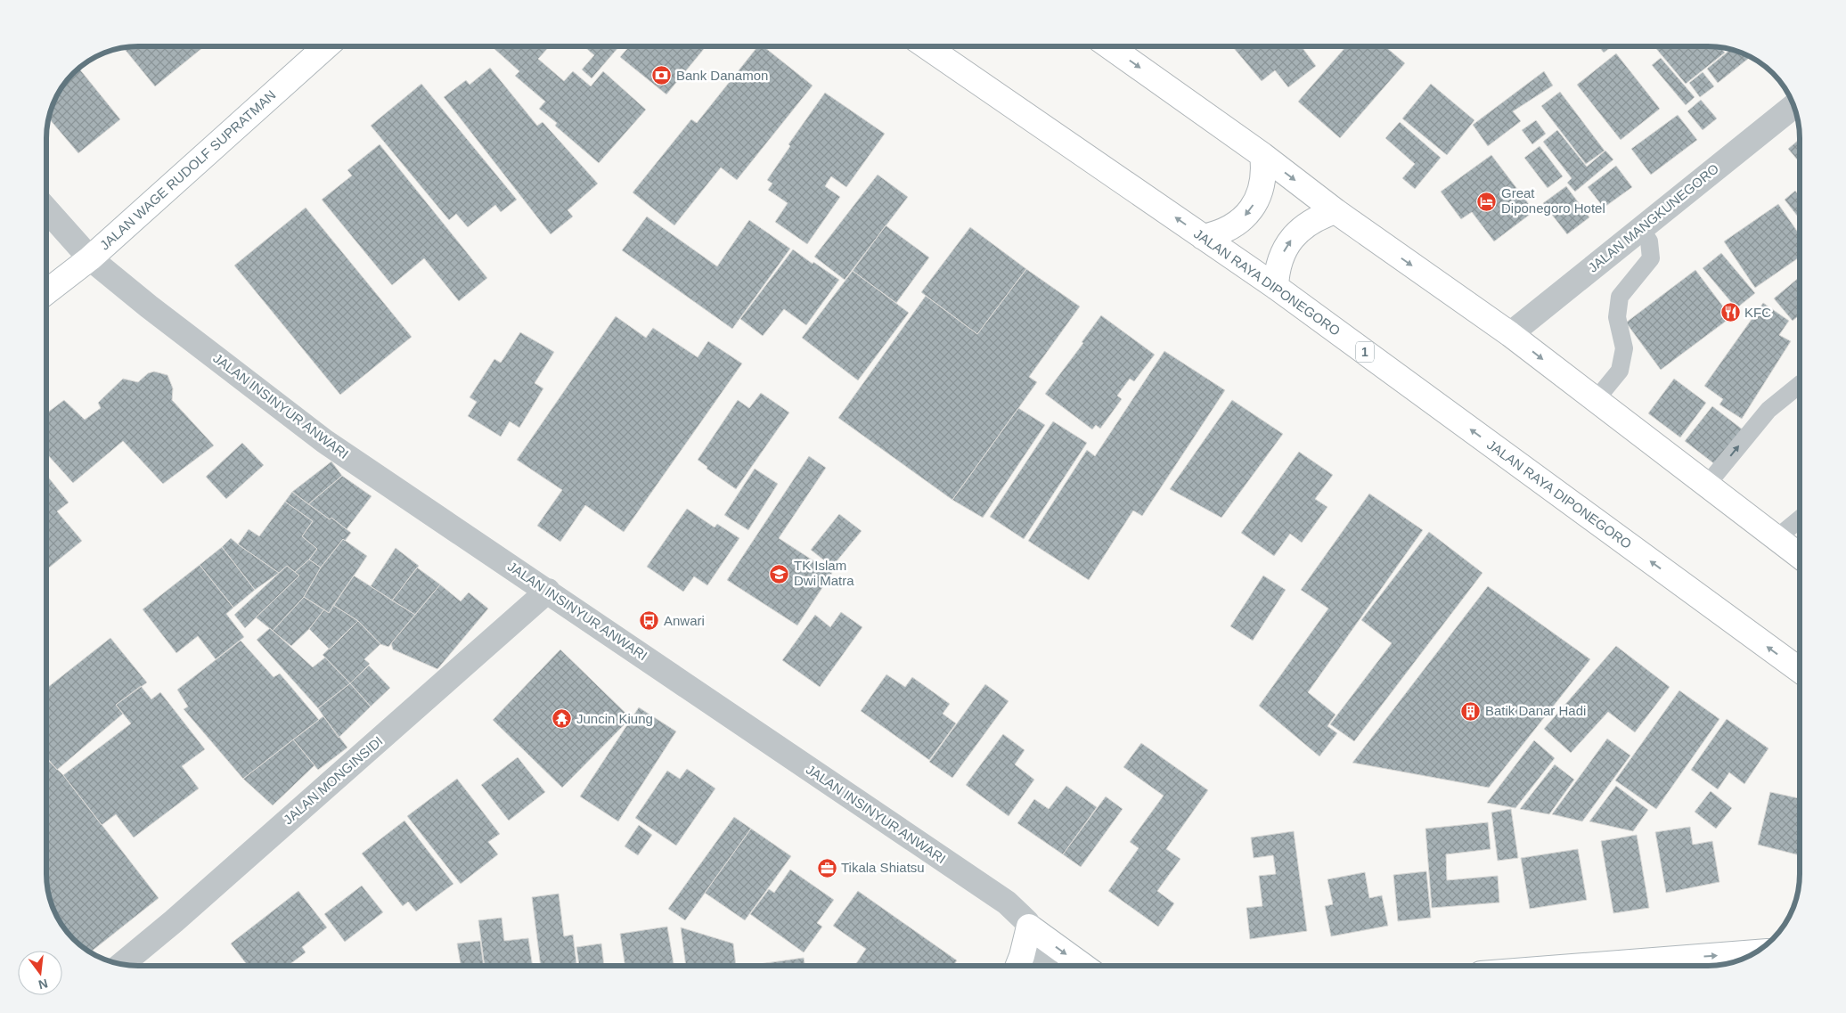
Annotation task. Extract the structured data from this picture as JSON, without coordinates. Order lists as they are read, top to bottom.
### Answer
{
  "streets": {
    "main road": ["JALAN WAGE RUDOLF SUPRATMAN", "JALAN RAYA DIPONEGORO", "1"],
    "street": ["JALAN MANGKUNEGORO", "JALAN INSINYUR ANWARI", "JALAN MONGINSIDI"]
  },
  "crossings": [
    ["JALAN WAGE RUDOLF SUPRATMAN", "JALAN INSINYUR ANWARI"],
    ["JALAN INSINYUR ANWARI", "JALAN MONGINSIDI"]
  ],
  "places": {
    "bank": ["Bank Danamon"],
    "hotel": ["Great Diponegoro Hotel"],
    "restaurant": ["KFC"],
    "school or university": ["TK Islam Dwi Matra"],
    "bus stop": ["Anwari"],
    "building": ["Batik Danar Hadi"],
    "temple": ["Juncin Kiung"],
    "office": ["Tikala Shiatsu"]
  },
  "north": "bottom"
}
